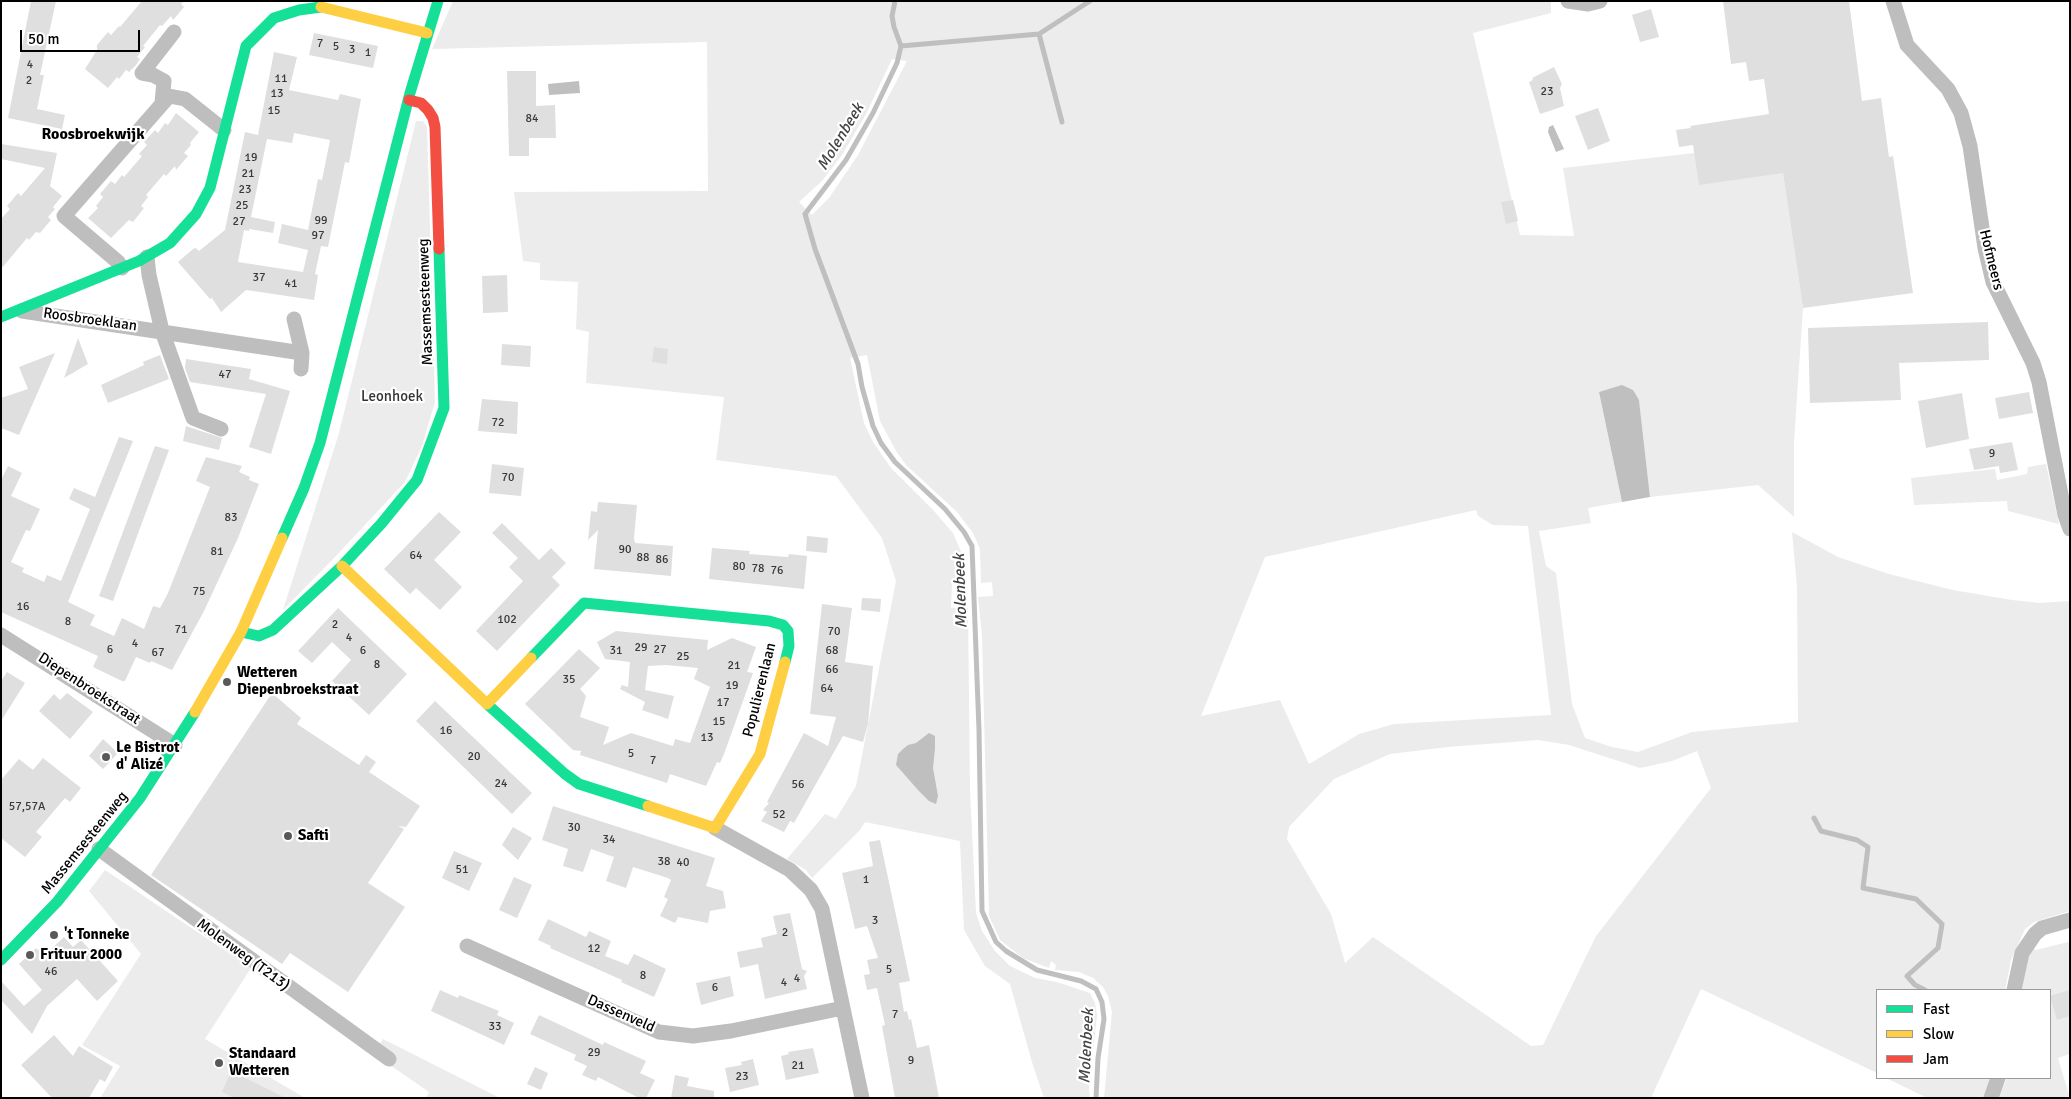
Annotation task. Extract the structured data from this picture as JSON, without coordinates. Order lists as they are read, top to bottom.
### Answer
{
  "streets": {
    "street": [
      "Hofmeers",
      "Massemsesteenweg",
      "Roosbroeklaan",
      "Diepenbroekstraat",
      "Populierenlaan",
      "Molenweg (T213)",
      "Dassenveld"
    ]
  },
  "crossings": [
    ["Massemsesteenweg", "Roosbroeklaan"],
    ["Massemsesteenweg", "Diepenbroekstraat"],
    ["Massemsesteenweg", "Molenweg (T213)"]
  ],
  "districts": ["Roosbroekwijk"],
  "water": ["Molenbeek"],
  "parks": ["Leonhoek"],
  "places": [
    "Wetteren Diepenbroekstraat",
    "Le Bistrot d' Alizé",
    "Safti",
    "'t Tonneke",
    "Frituur 2000",
    "Standaard Wetteren"
  ],
  "house_numbers": [
    "7",
    "5",
    "3",
    "1",
    "4",
    "11",
    "2",
    "23",
    "13",
    "15",
    "84",
    "19",
    "21",
    "23",
    "25",
    "99",
    "27",
    "97",
    "37",
    "41",
    "47",
    "72",
    "9",
    "70",
    "83",
    "90",
    "81",
    "64",
    "88",
    "86",
    "80",
    "78",
    "76",
    "75",
    "16",
    "102",
    "8",
    "2",
    "71",
    "70",
    "4",
    "4",
    "29",
    "6",
    "27",
    "6",
    "31",
    "68",
    "67",
    "25",
    "8",
    "21",
    "66",
    "35",
    "19",
    "64",
    "17",
    "15",
    "16",
    "13",
    "5",
    "20",
    "7",
    "24",
    "56",
    "57,57A",
    "52",
    "30",
    "34",
    "38",
    "40",
    "51",
    "1",
    "3",
    "2",
    "12",
    "5",
    "46",
    "8",
    "4",
    "4",
    "6",
    "7",
    "33",
    "29",
    "9",
    "21",
    "23"
  ],
  "legend": ["Fast", "Slow", "Jam"],
  "scale_bar": "50 m"
}
